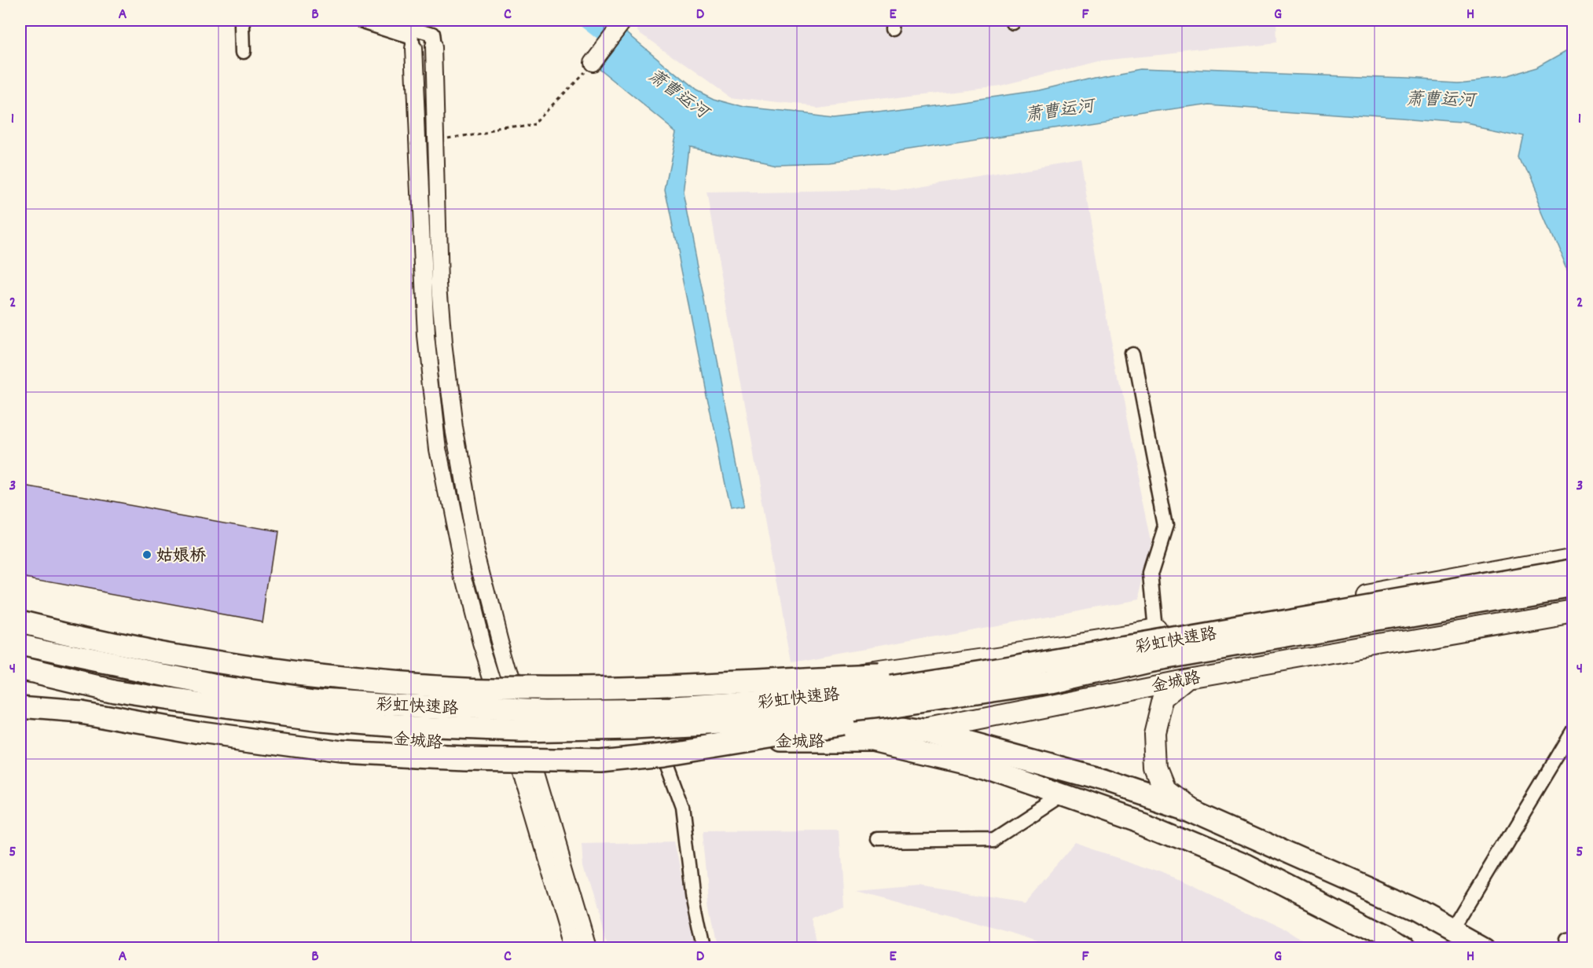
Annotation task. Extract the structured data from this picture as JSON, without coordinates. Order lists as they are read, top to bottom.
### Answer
{
  "streets": {
    "highway": ["彩虹快速路", "金城路"]
  },
  "water": ["萧曹运河"],
  "places": ["姑娘桥"],
  "grid": {
    "columns": [
      "A",
      "B",
      "C",
      "D",
      "E",
      "F",
      "G",
      "H"
    ],
    "rows": [
      "1",
      "2",
      "3",
      "4",
      "5"
    ]
  }
}
